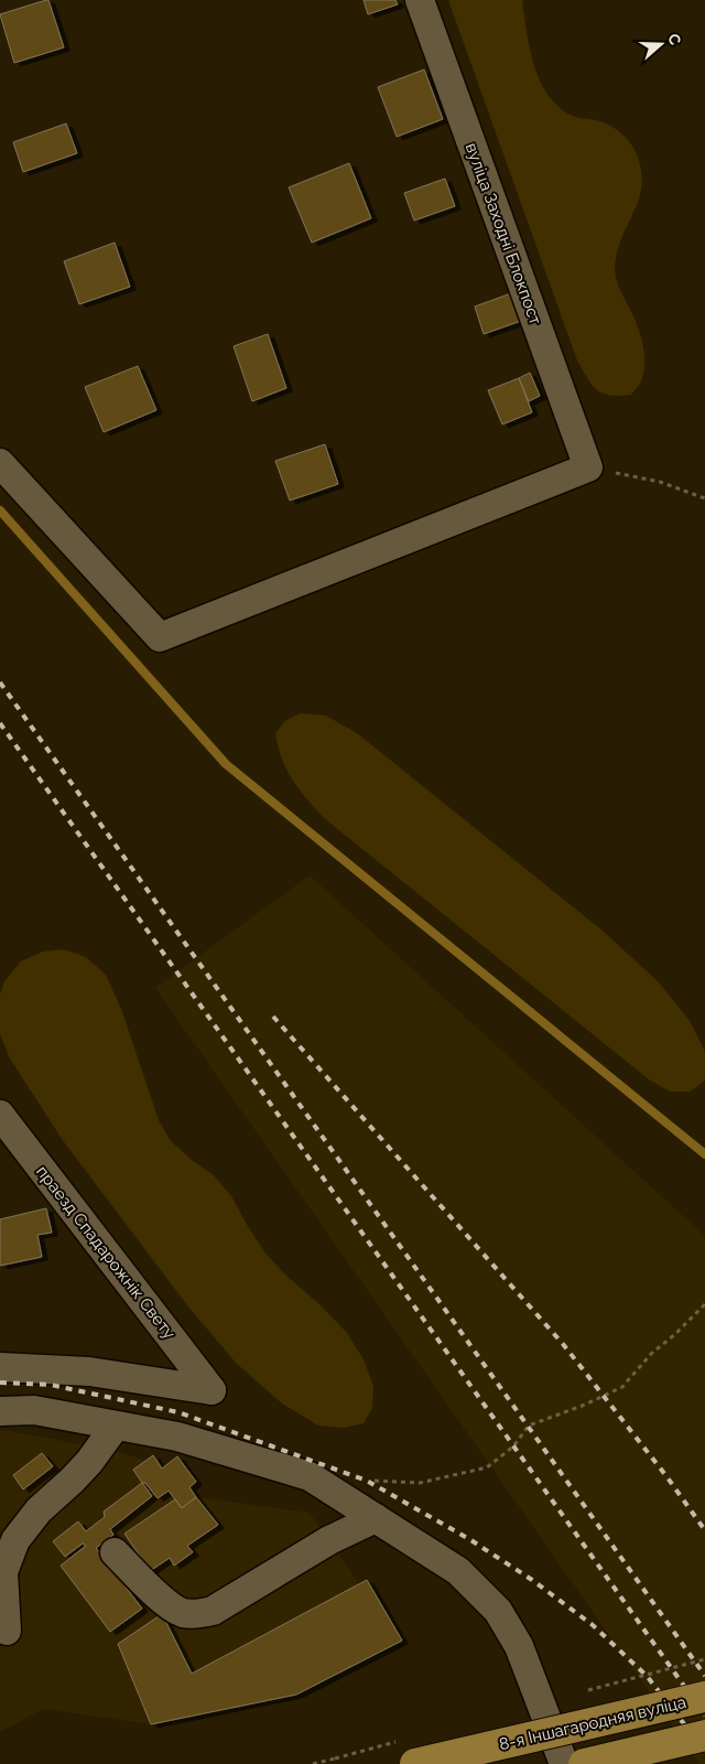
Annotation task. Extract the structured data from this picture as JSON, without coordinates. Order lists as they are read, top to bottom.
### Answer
{
  "streets": {
    "main road": ["8-я Іншагародняя вуліца"],
    "street": ["вуліца Заходні Блокпост", "праезд Спадарожнік Свету"]
  },
  "north": "right"
}
